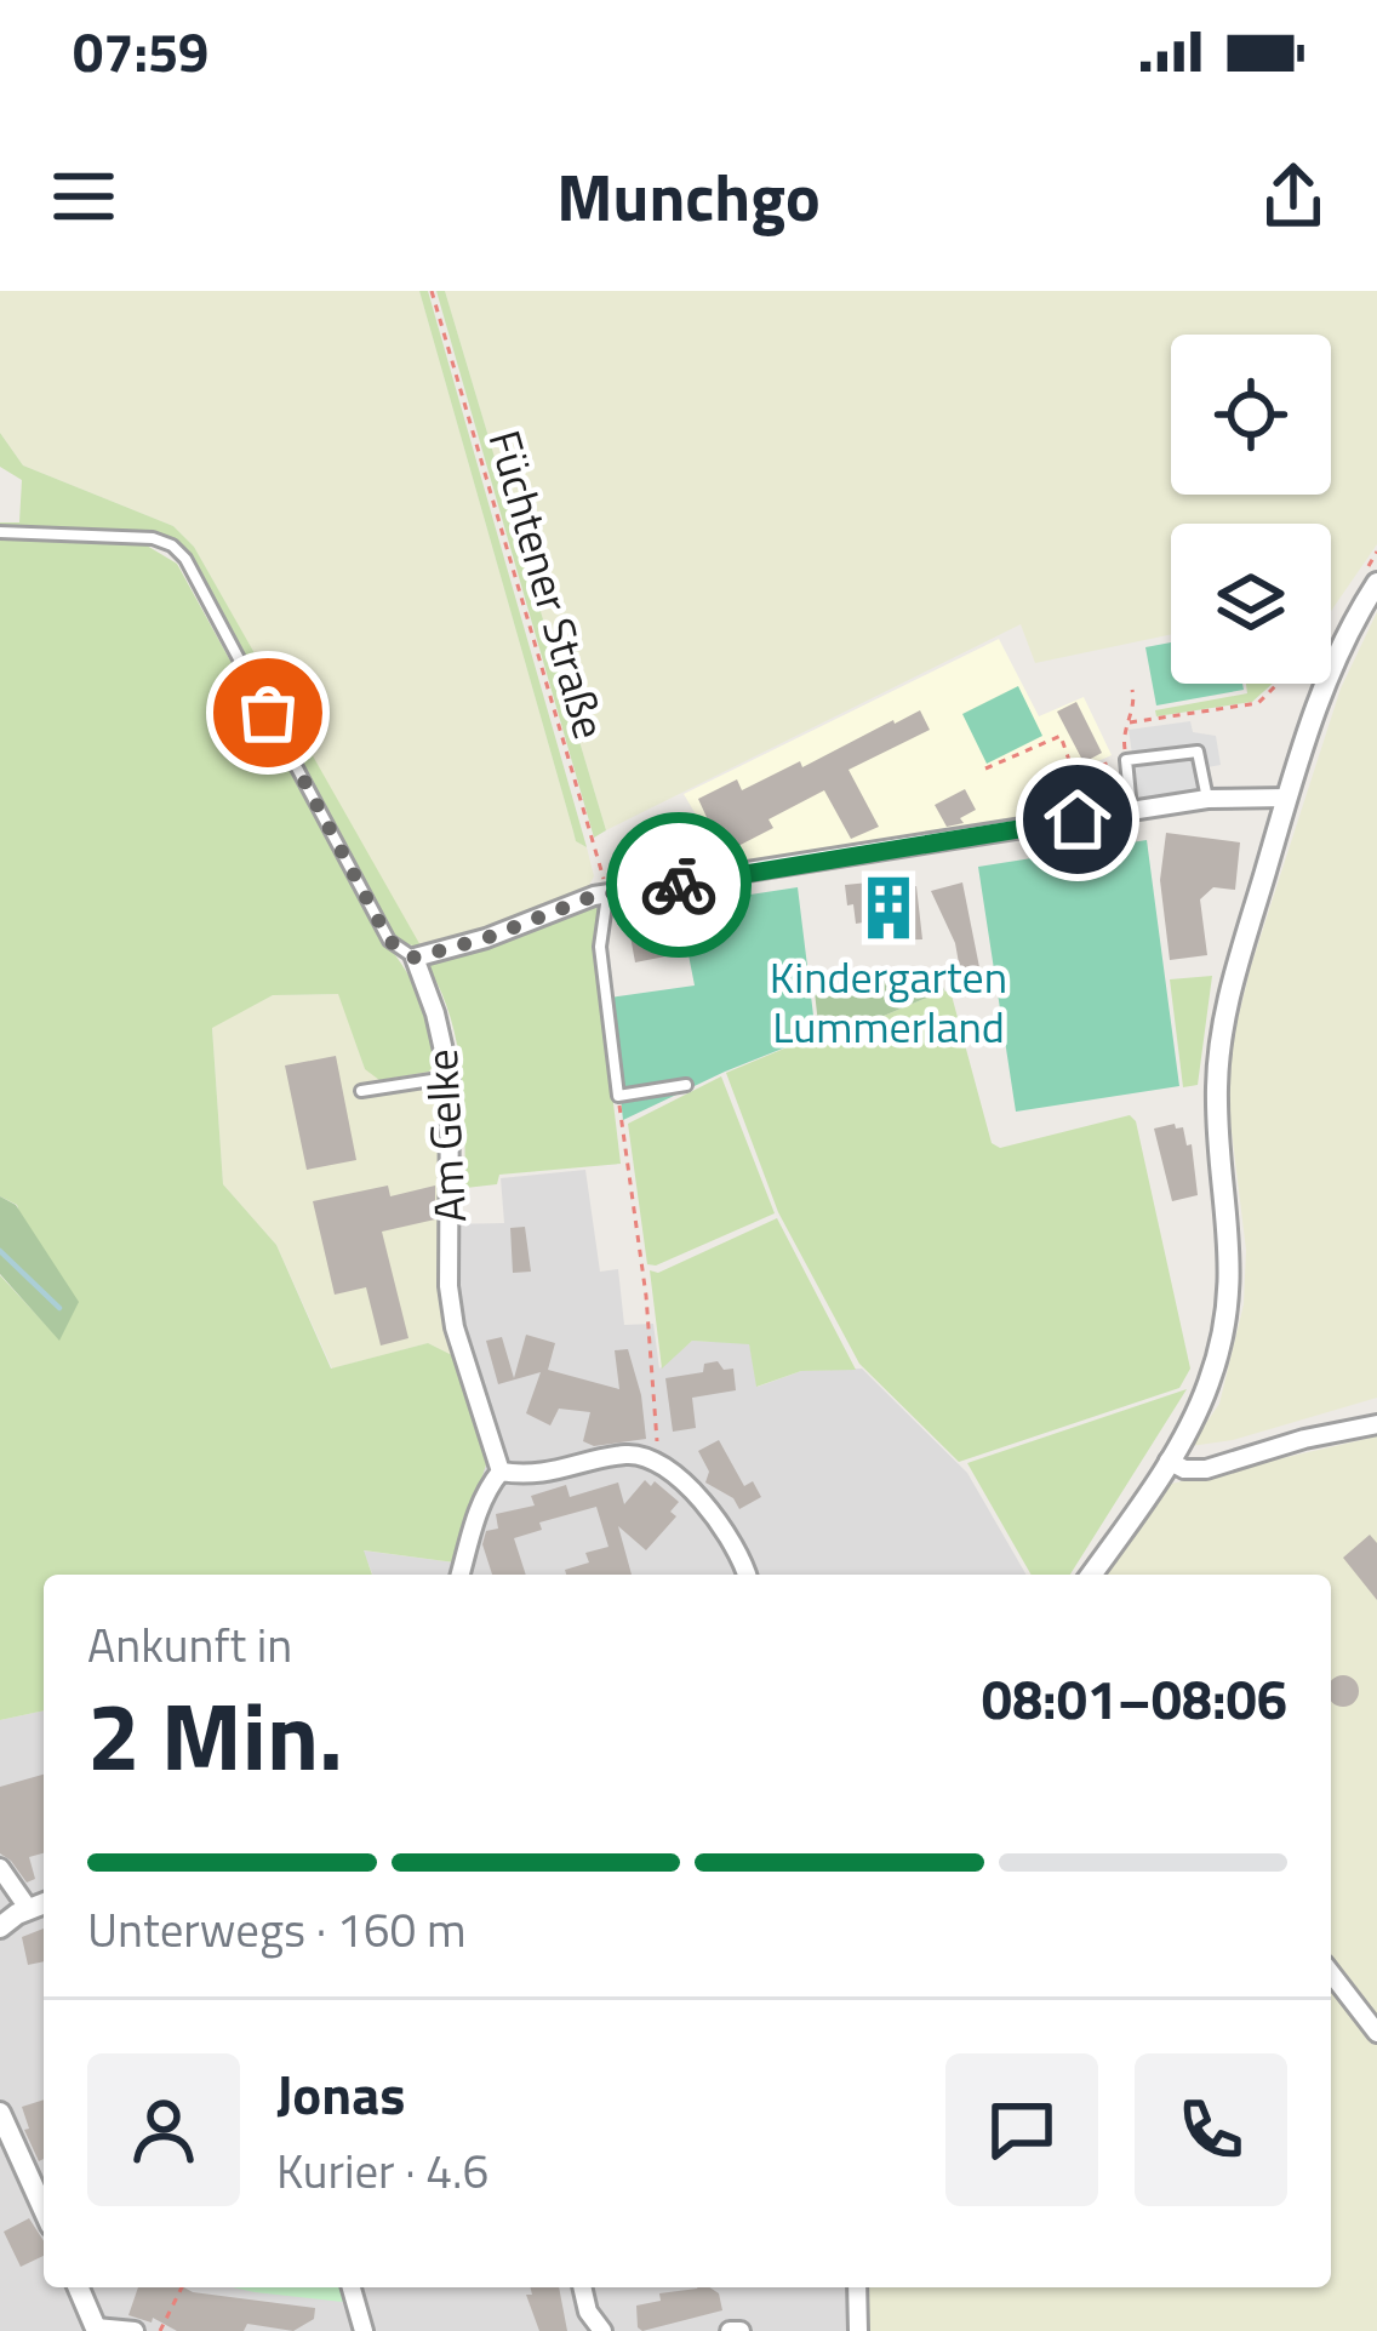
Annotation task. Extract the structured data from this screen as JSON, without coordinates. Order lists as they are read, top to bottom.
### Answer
{
  "streets": {
    "street": ["Am Gelke"],
    "path": ["Füchtener Straße"]
  },
  "places": {
    "building": ["Kindergarten Lummerland"]
  },
  "page": {
    "status": "07:59",
    "header": "Munchgo",
    "heading": ["2 Min.", "Ankunft in", "08:01–08:06"],
    "panel": ["Jonas", "Kurier · 4.6"],
    "bar": "Unterwegs · 160 m"
  }
}
